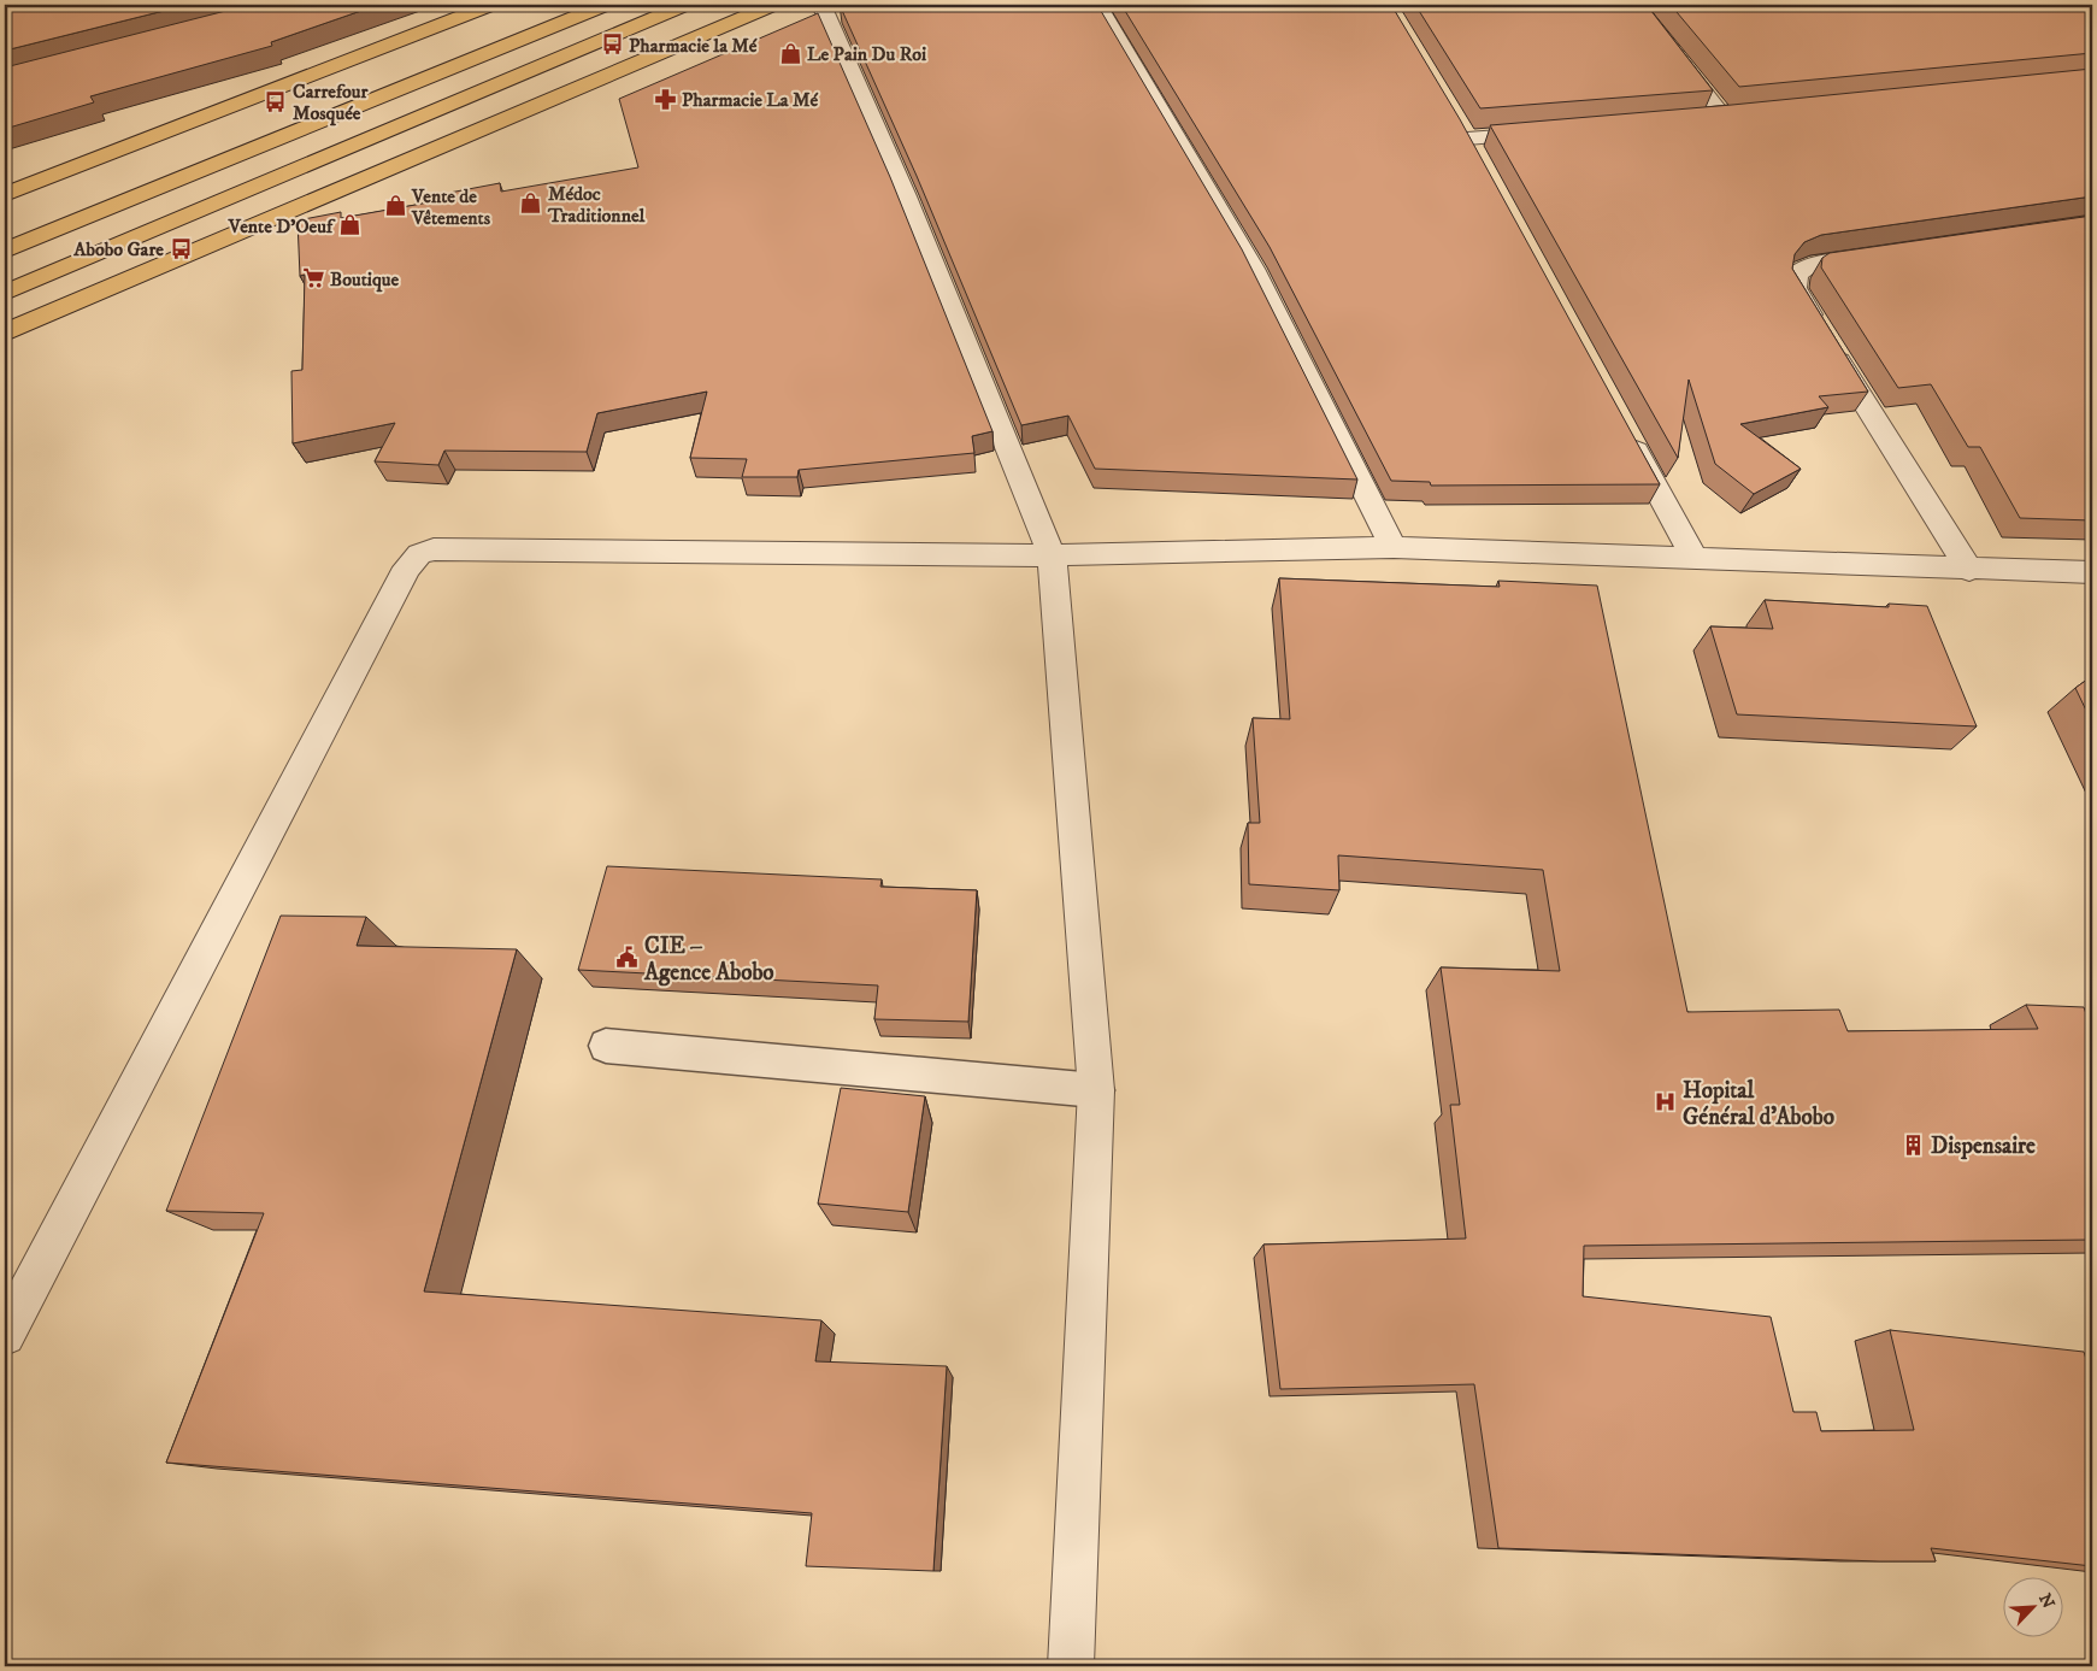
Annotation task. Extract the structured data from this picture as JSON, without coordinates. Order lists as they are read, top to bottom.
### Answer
{
  "places": {
    "bus stop": ["Pharmacie la Mé", "Carrefour Mosquée", "Abobo Gare"],
    "shop": [
      "Le Pain Du Roi",
      "Médoc Traditionnel",
      "Vente de Vêtements",
      "Vente D'Oeuf"
    ],
    "pharmacy": ["Pharmacie La Mé"],
    "supermarket": ["Boutique"],
    "public building": ["CIE – Agence Abobo"],
    "hospital": ["Hopital Général d'Abobo"],
    "building": ["Dispensaire"]
  },
  "north": "top right"
}
